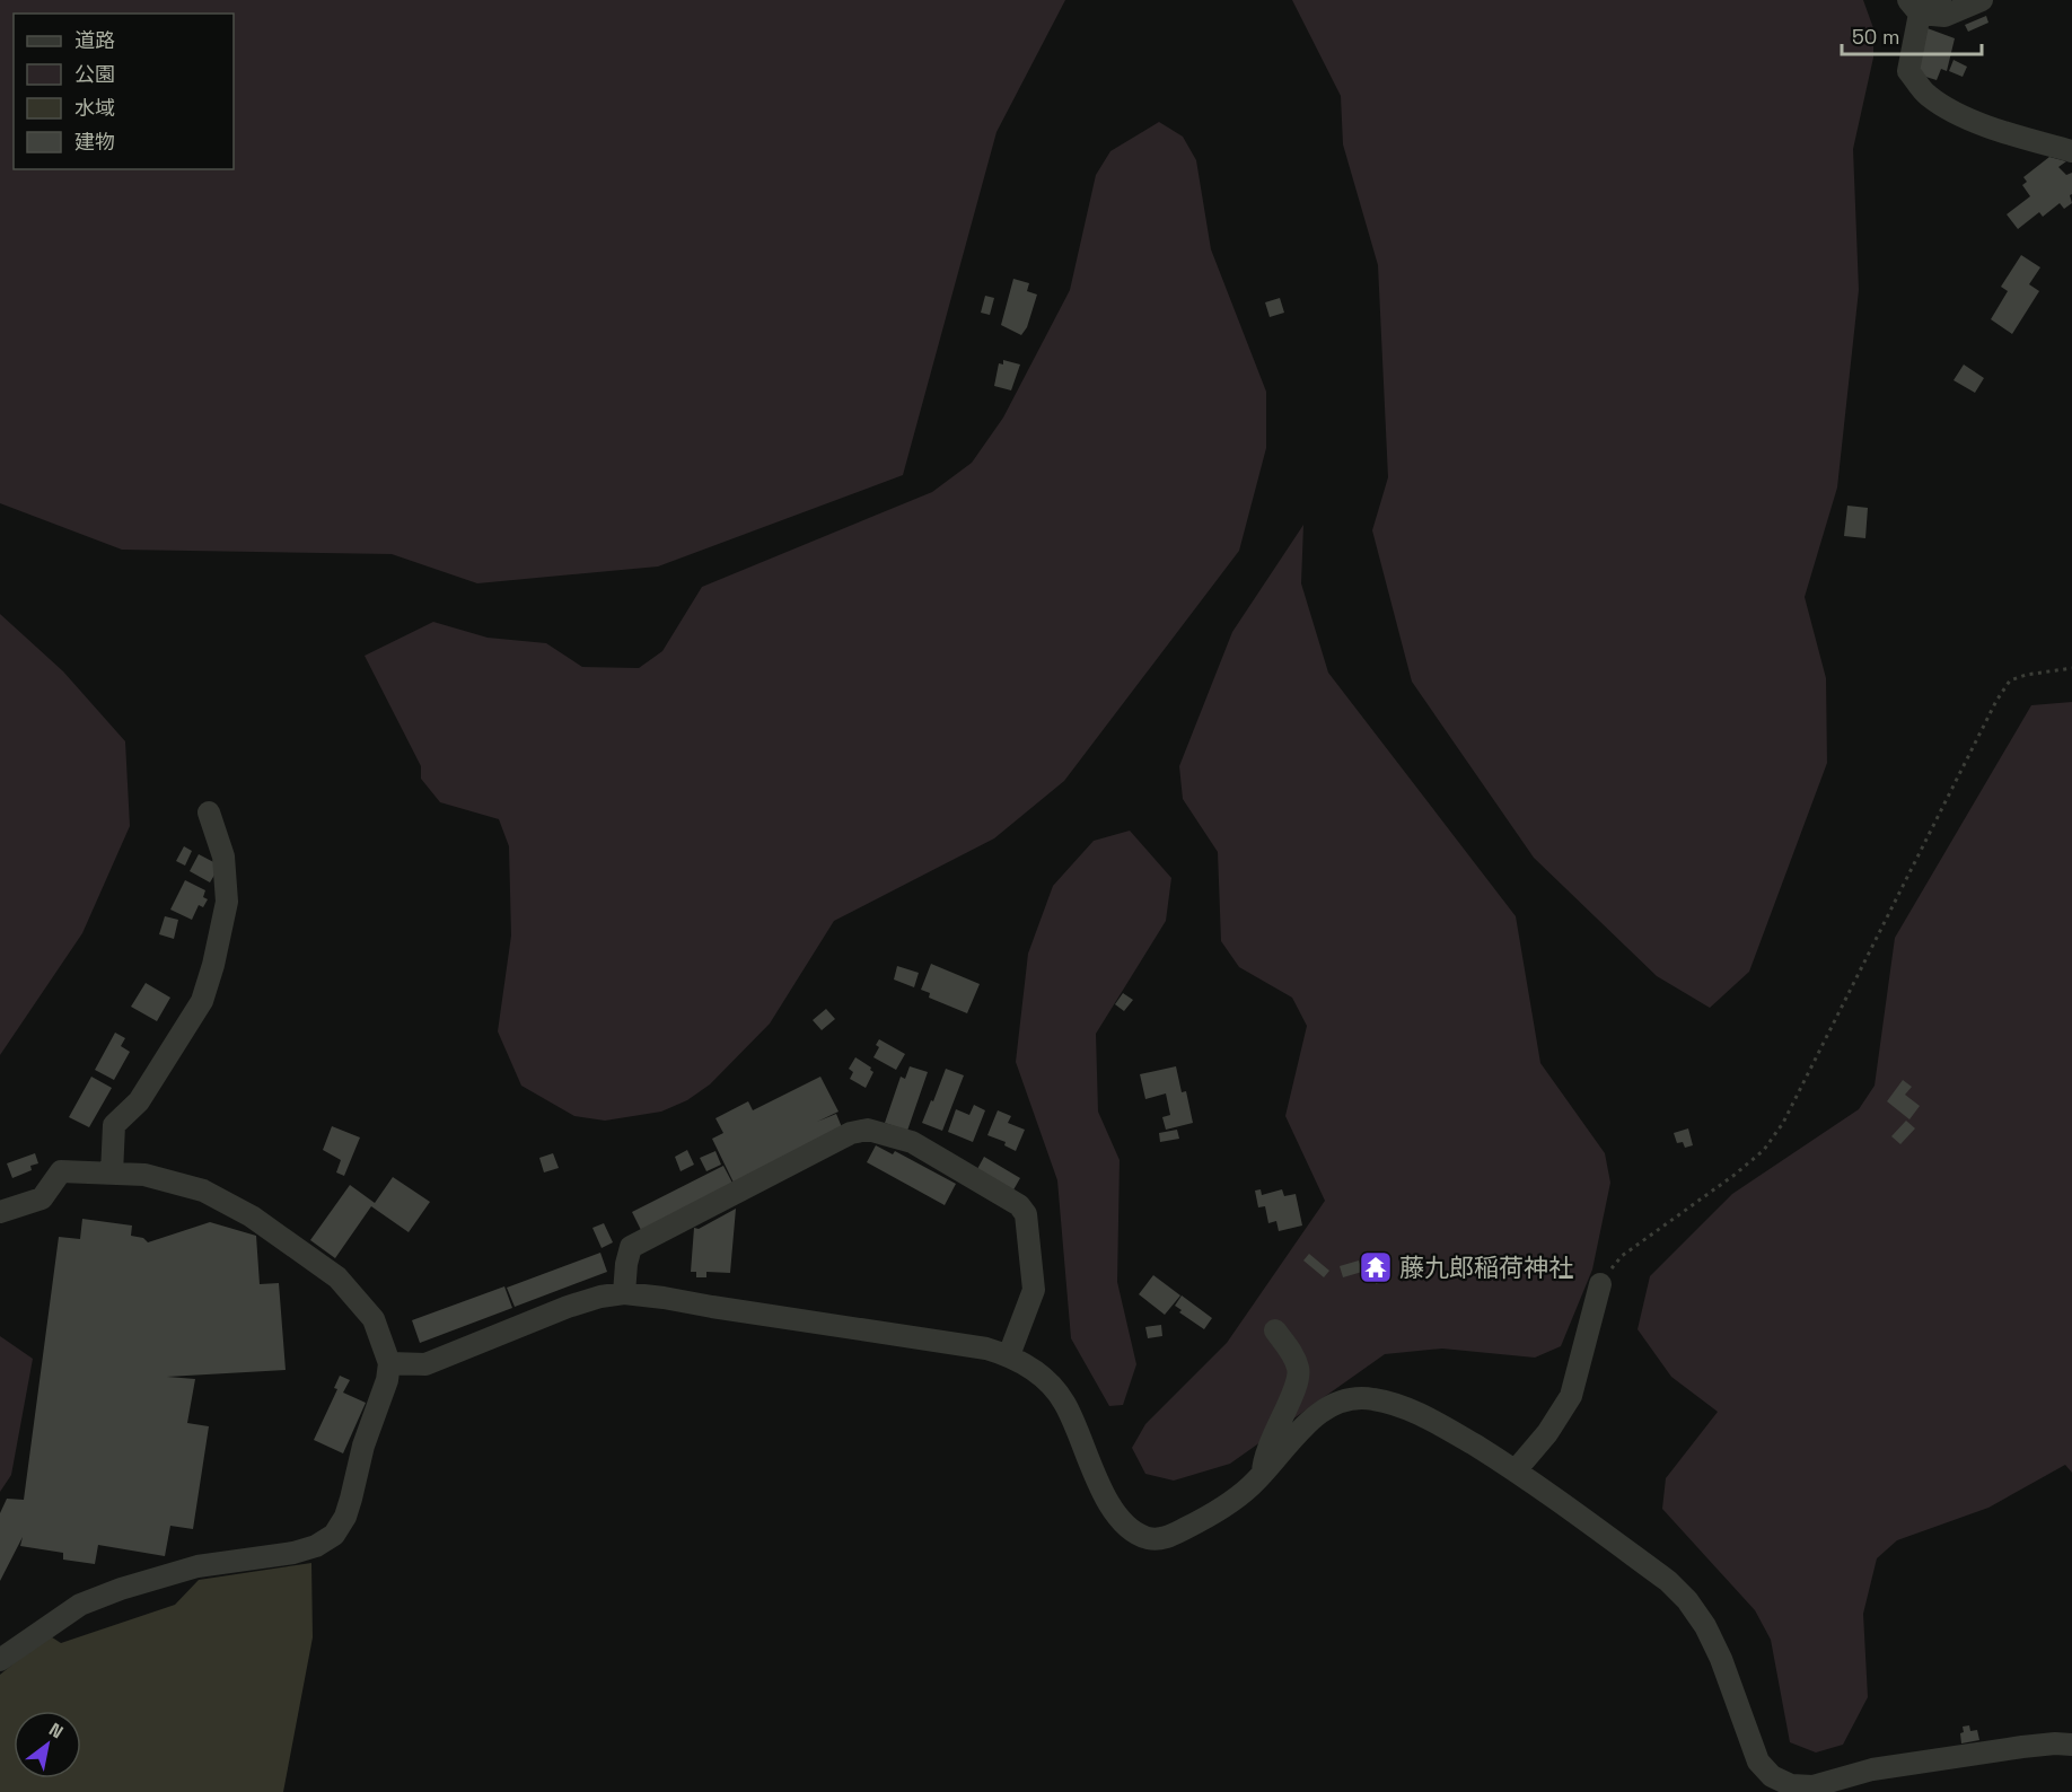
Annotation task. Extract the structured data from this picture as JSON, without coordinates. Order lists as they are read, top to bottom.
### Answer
{
  "places": {
    "temple": ["藤九郎稲荷神社"]
  },
  "legend": [
    "道路",
    "公園",
    "水域",
    "建物"
  ],
  "scale_bar": "50 m",
  "north": "top right"
}
